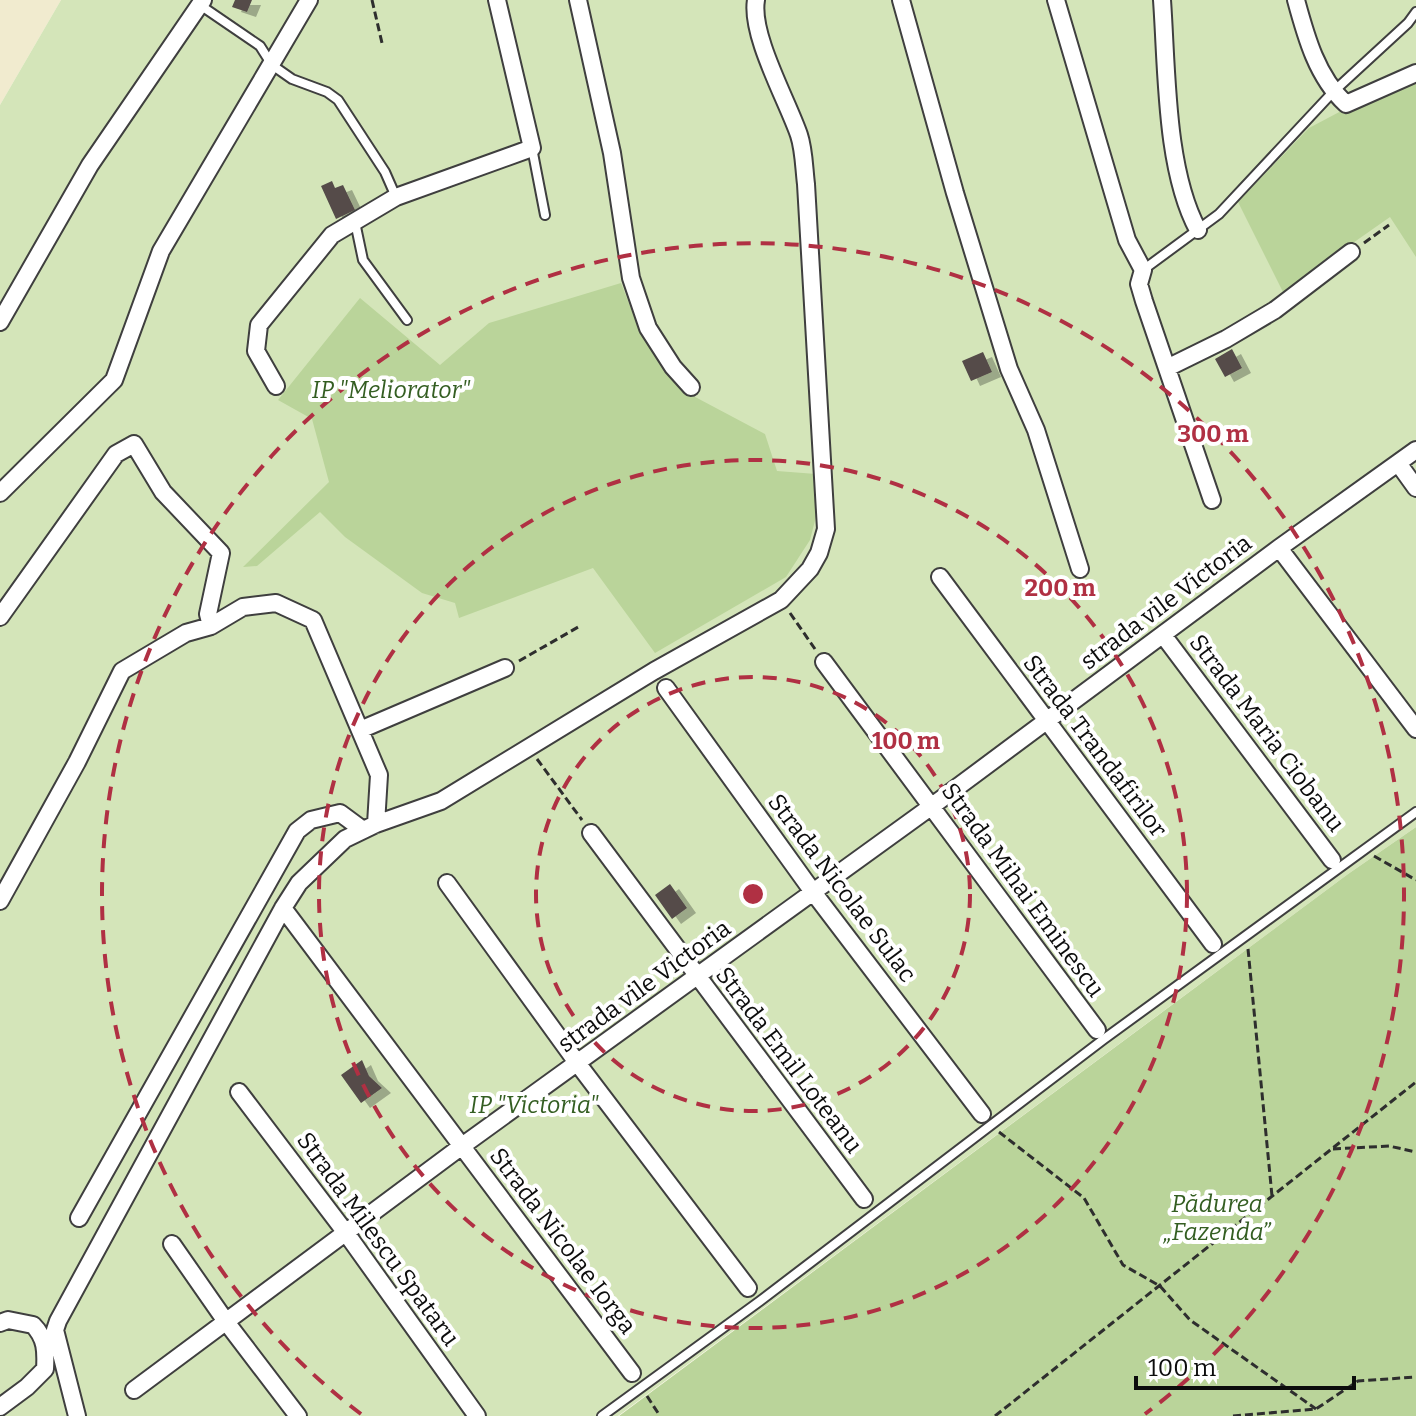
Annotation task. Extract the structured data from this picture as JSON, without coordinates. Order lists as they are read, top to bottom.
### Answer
{
  "streets": {
    "street": [
      "strada vile Victoria",
      "Strada Maria Ciobanu",
      "Strada Trandafirilor",
      "Strada Nicolae Sulac",
      "Strada Mihai Eminescu",
      "Strada Emil Loteanu",
      "Strada Milescu Spataru",
      "Strada Nicolae Iorga"
    ]
  },
  "crossings": [
    ["strada vile Victoria", "Strada Maria Ciobanu"],
    ["strada vile Victoria", "Strada Trandafirilor"],
    ["strada vile Victoria", "Strada Nicolae Sulac"],
    ["strada vile Victoria", "Strada Mihai Eminescu"],
    ["strada vile Victoria", "Strada Emil Loteanu"],
    ["strada vile Victoria", "Strada Milescu Spataru"],
    ["strada vile Victoria", "Strada Nicolae Iorga"]
  ],
  "parks": ["IP \"Meliorator\"", "IP \"Victoria\"", "Pădurea „Fazenda”"],
  "scale_bar": "100 m",
  "rings": ["300 m", "200 m", "100 m"]
}
